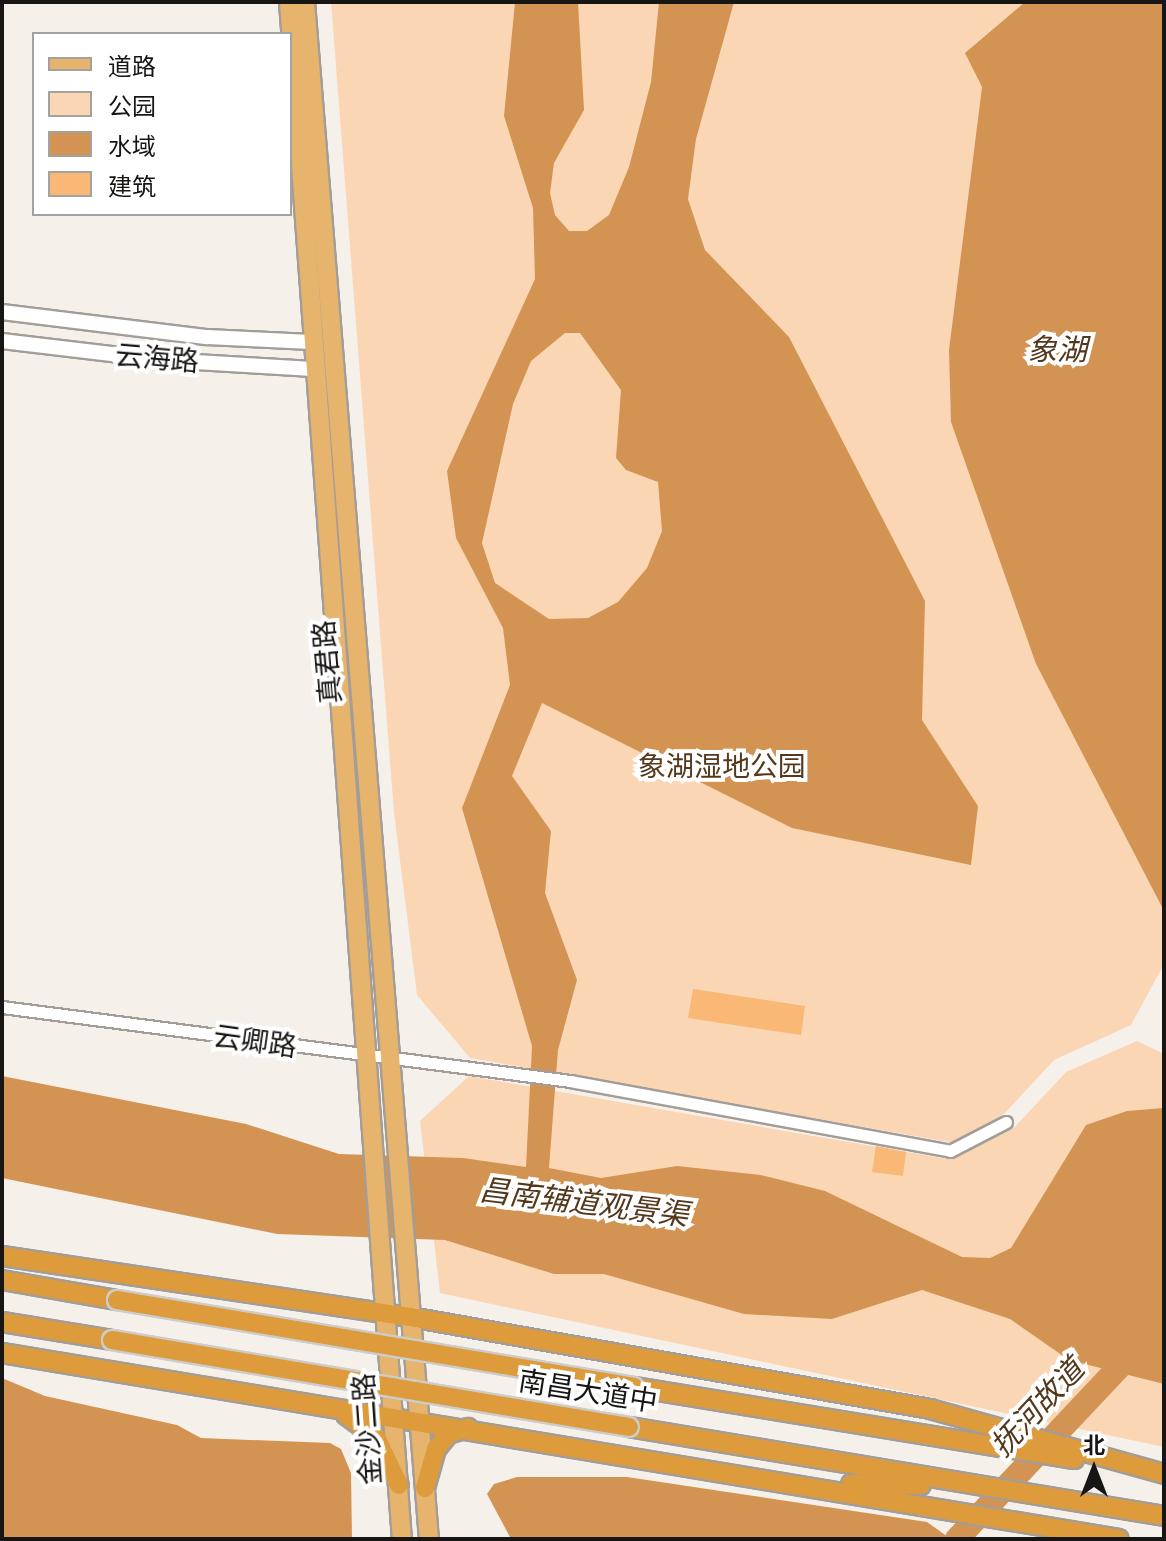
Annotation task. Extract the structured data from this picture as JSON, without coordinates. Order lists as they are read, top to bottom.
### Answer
{
  "streets": {
    "highway": ["南昌大道中"],
    "main road": ["真君路", "金沙二路"],
    "street": ["云海路", "云卿路"]
  },
  "crossings": [
    ["云海路", "真君路"],
    ["真君路", "云卿路"],
    ["真君路", "金沙二路"]
  ],
  "water": ["象湖", "昌南辅道观景渠", "抚河故道"],
  "parks": ["象湖湿地公园"],
  "legend": [
    "道路",
    "公园",
    "水域",
    "建筑"
  ],
  "north": "top"
}
